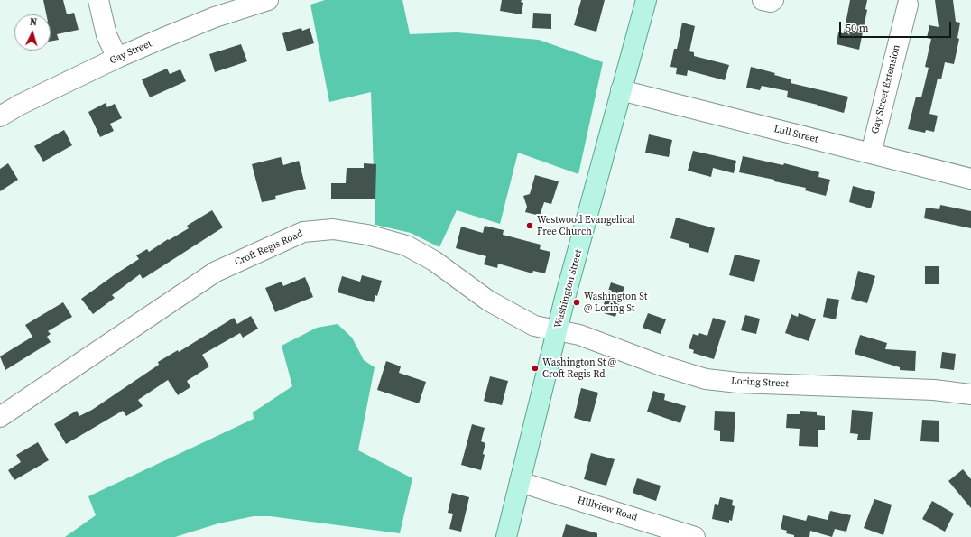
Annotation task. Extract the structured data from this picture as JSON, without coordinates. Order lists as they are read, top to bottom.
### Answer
{
  "streets": {
    "main road": ["Washington Street"],
    "street": [
      "Gay Street",
      "Gay Street Extension",
      "Lull Street",
      "Croft Regis Road",
      "Loring Street",
      "Hillview Road"
    ]
  },
  "crossings": [
    ["Gay Street Extension", "Lull Street"],
    ["Lull Street", "Washington Street"],
    ["Croft Regis Road", "Washington Street"],
    ["Croft Regis Road", "Loring Street"],
    ["Washington Street", "Loring Street"],
    ["Washington Street", "Hillview Road"]
  ],
  "places": ["Westwood Evangelical Free Church", "Washington St @ Loring St", "Washington St @ Croft Regis Rd"],
  "scale_bar": "50 m",
  "north": "top"
}
